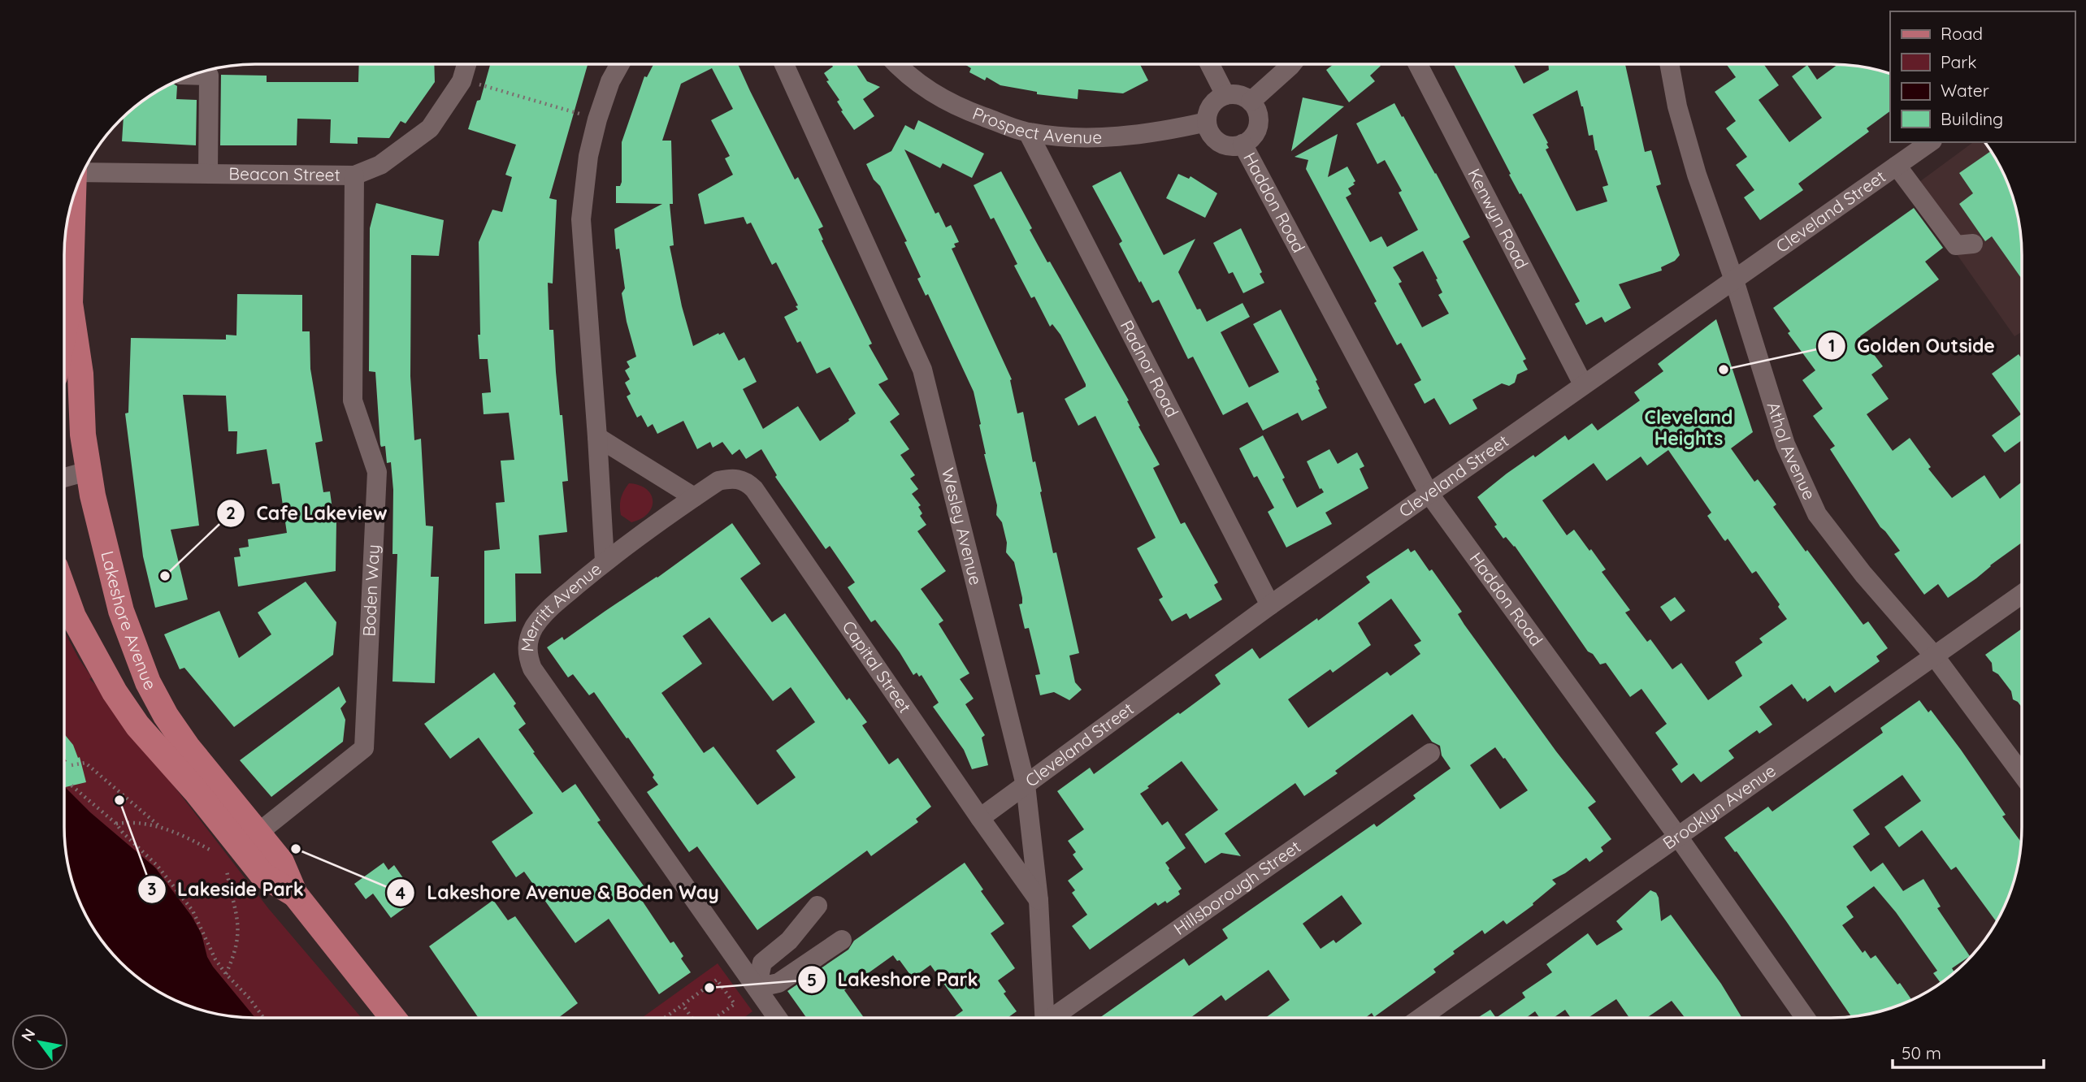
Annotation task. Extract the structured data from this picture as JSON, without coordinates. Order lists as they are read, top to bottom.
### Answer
{
  "streets": {
    "main road": ["Lakeshore Avenue"],
    "street": [
      "Prospect Avenue",
      "Beacon Street",
      "Haddon Road",
      "Cleveland Street",
      "Kenwyn Road",
      "Radnor Road",
      "Athol Avenue",
      "Wesley Avenue",
      "Boden Way",
      "Merritt Avenue",
      "Capital Street",
      "Brooklyn Avenue",
      "Hillsborough Street"
    ]
  },
  "crossings": [
    ["Prospect Avenue", "Haddon Road"],
    ["Prospect Avenue", "Radnor Road"],
    ["Beacon Street", "Boden Way"],
    ["Haddon Road", "Cleveland Street"],
    ["Haddon Road", "Brooklyn Avenue"],
    ["Cleveland Street", "Kenwyn Road"],
    ["Cleveland Street", "Radnor Road"],
    ["Cleveland Street", "Athol Avenue"],
    ["Cleveland Street", "Wesley Avenue"],
    ["Cleveland Street", "Capital Street"],
    ["Athol Avenue", "Brooklyn Avenue"],
    ["Wesley Avenue", "Capital Street"],
    ["Boden Way", "Lakeshore Avenue"],
    ["Merritt Avenue", "Capital Street"]
  ],
  "districts": ["Cleveland Heights"],
  "places": [
    "Golden Outside",
    "Cafe Lakeview",
    "Lakeside Park",
    "Lakeshore Avenue & Boden Way",
    "Lakeshore Park"
  ],
  "legend": [
    "Road",
    "Park",
    "Water",
    "Building"
  ],
  "scale_bar": "50 m",
  "north": "top left"
}
